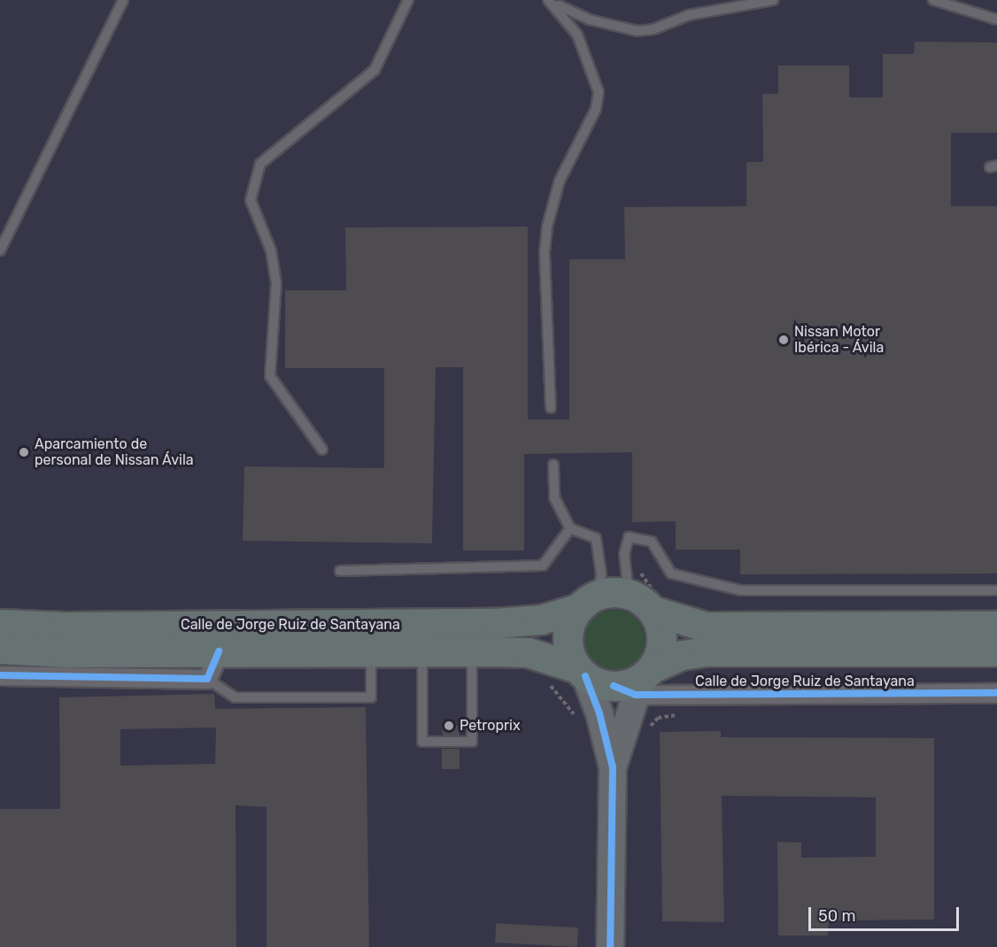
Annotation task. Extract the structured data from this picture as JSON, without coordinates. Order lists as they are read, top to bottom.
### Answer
{
  "streets": {
    "highway": ["Calle de Jorge Ruiz de Santayana"]
  },
  "places": ["Nissan Motor Ibérica - Ávila", "Aparcamiento de personal de Nissan Ávila", "Petroprix"],
  "scale_bar": "50 m"
}
